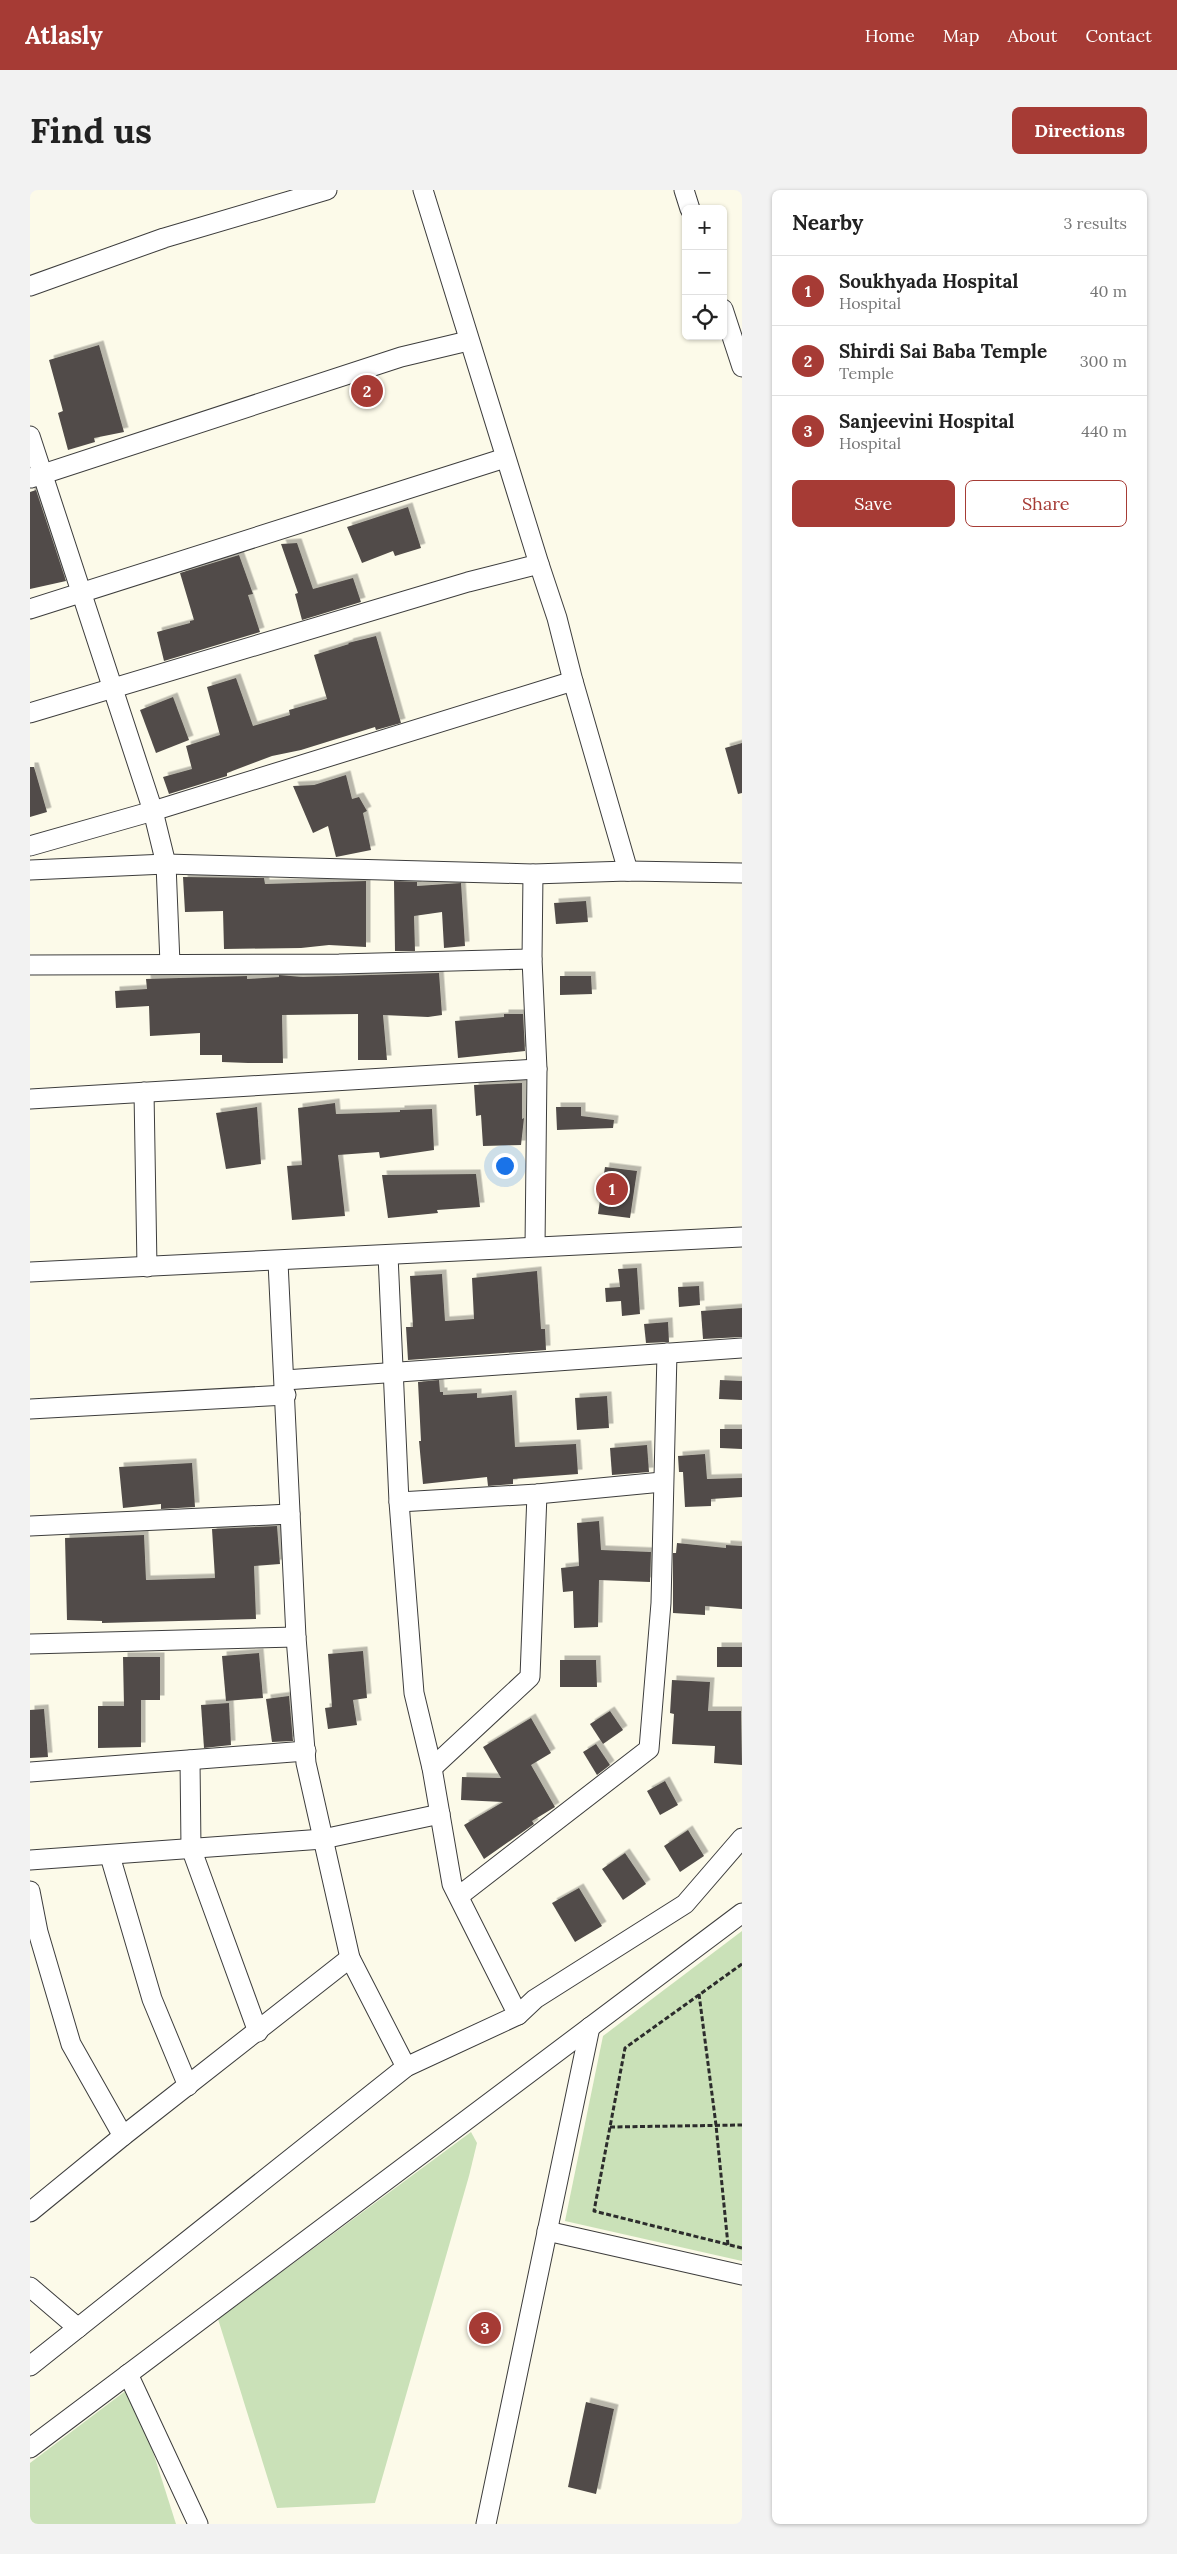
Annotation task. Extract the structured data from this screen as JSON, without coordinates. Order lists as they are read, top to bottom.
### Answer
{
  "page": {
    "header": "Atlasly",
    "nav": [
      "Home",
      "Map",
      "About",
      "Contact"
    ],
    "buttons": [
      "Directions",
      ["Save", "Share"]
    ],
    "title": "Find us",
    "heading": ["Nearby", "3 results"],
    "map_buttons": ["+", "−"],
    "list": [
      {
        "mark": "1",
        "name": "Soukhyada Hospital",
        "note": "Hospital",
        "value": "40 m"
      },
      {
        "mark": "2",
        "name": "Shirdi Sai Baba Temple",
        "note": "Temple",
        "value": "300 m"
      },
      {
        "mark": "3",
        "name": "Sanjeevini Hospital",
        "note": "Hospital",
        "value": "440 m"
      }
    ],
    "pins": ["2", "1", "3"]
  }
}
